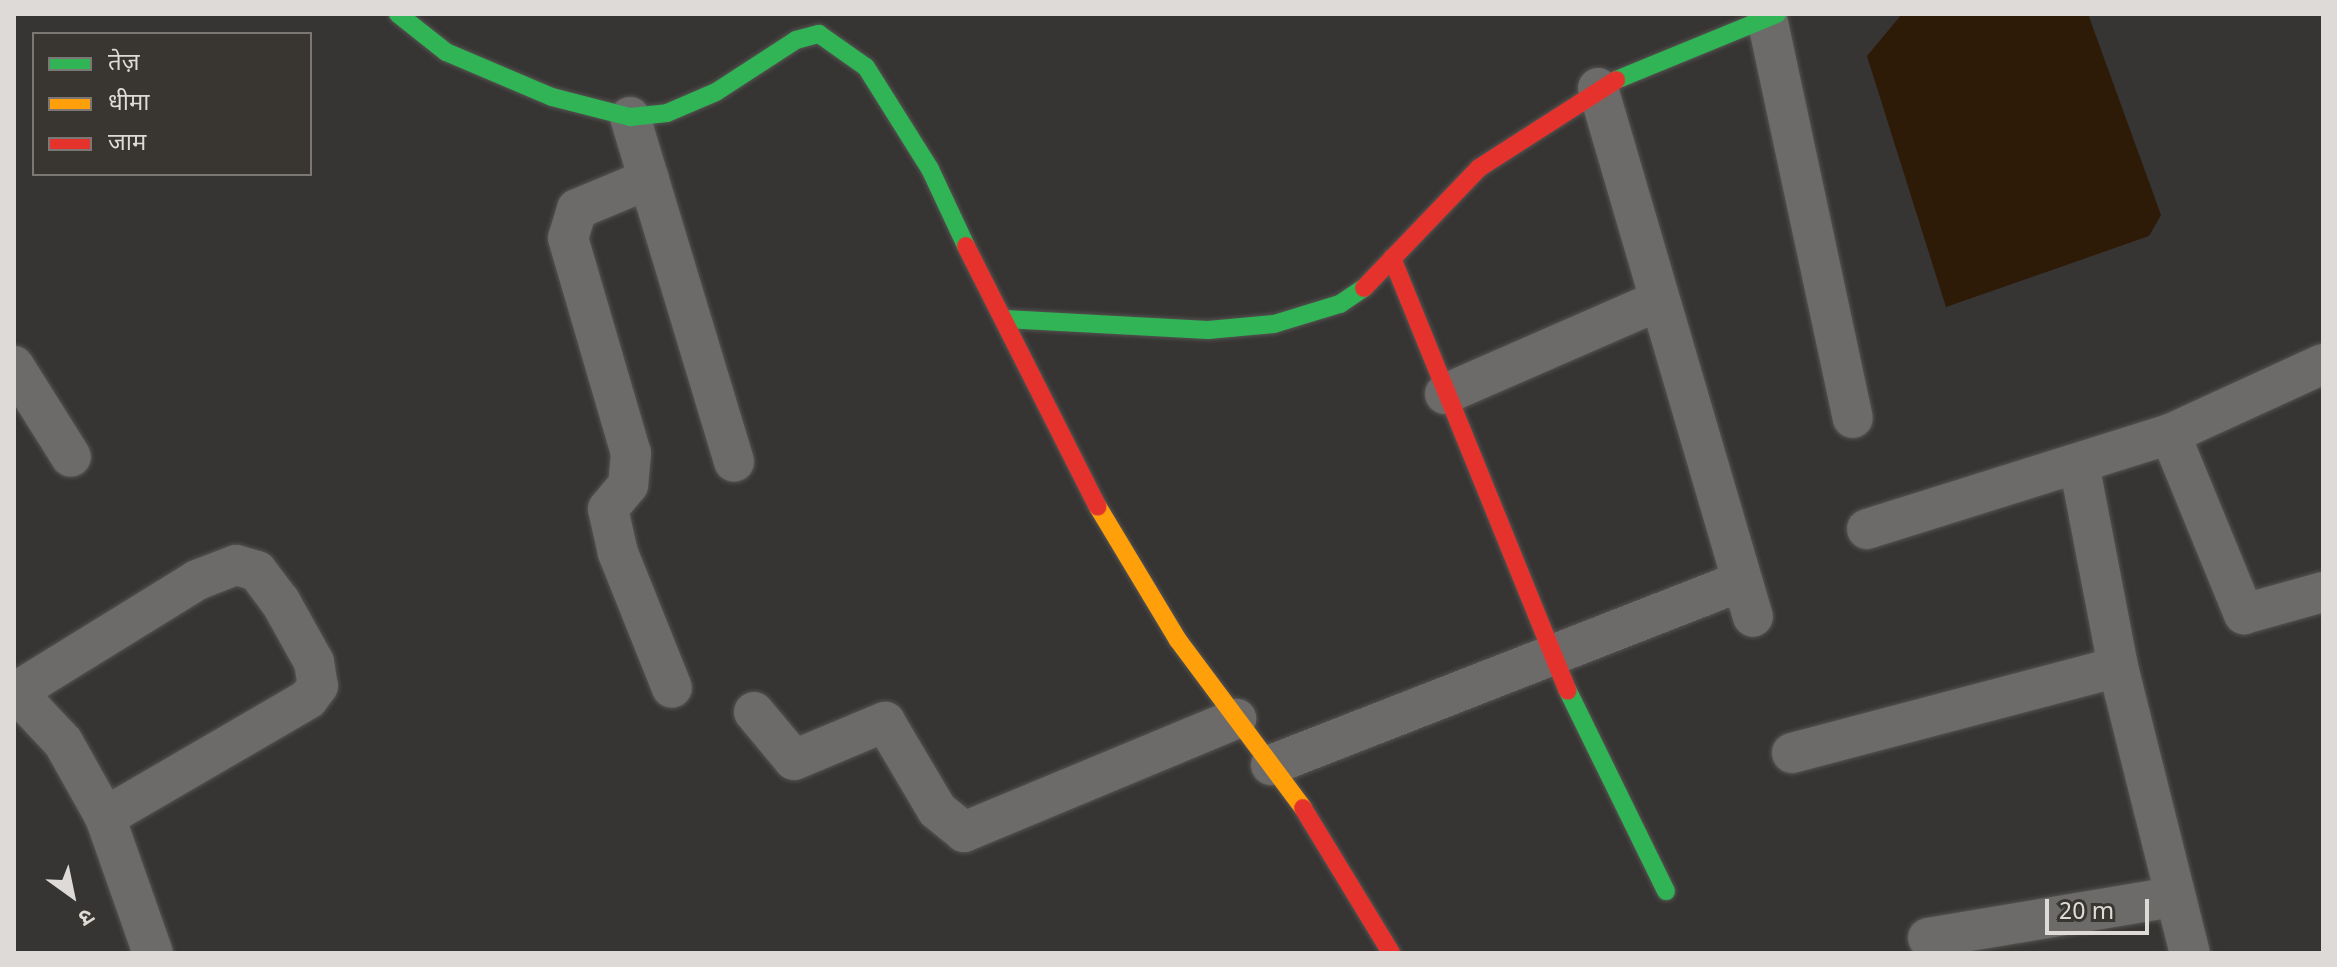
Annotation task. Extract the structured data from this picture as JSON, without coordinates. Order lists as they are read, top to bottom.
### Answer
{
  "legend": ["तेज़", "धीमा", "जाम"],
  "scale_bar": "20 m",
  "north": "bottom right"
}
